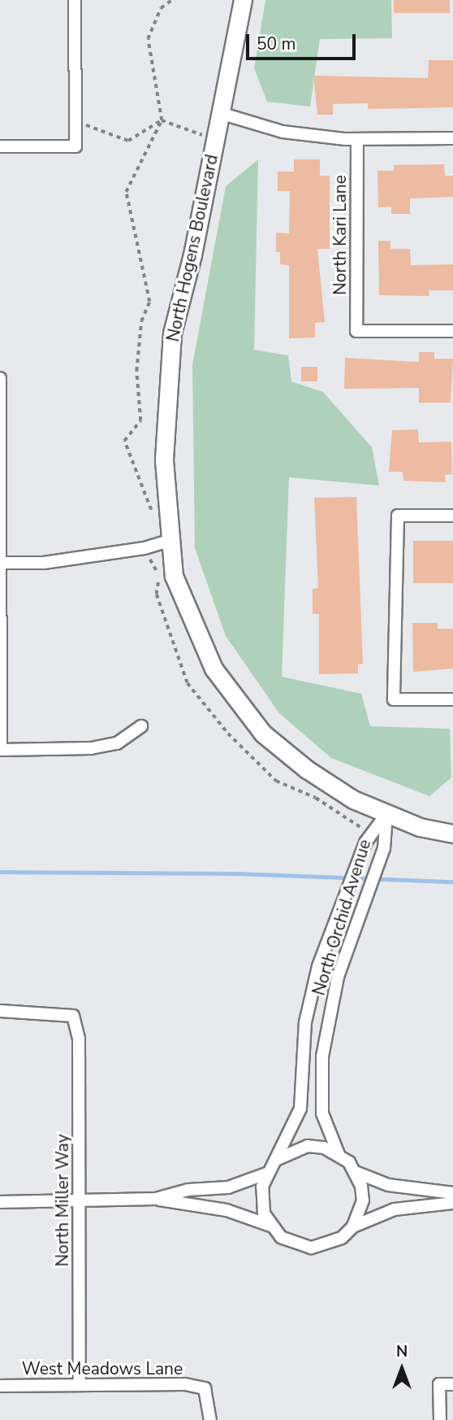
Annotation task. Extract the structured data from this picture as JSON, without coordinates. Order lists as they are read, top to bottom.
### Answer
{
  "streets": {
    "street": [
      "North Kari Lane",
      "North Hogens Boulevard",
      "North Orchid Avenue",
      "North Miller Way",
      "West Meadows Lane"
    ]
  },
  "crossings": [
    ["North Hogens Boulevard", "North Orchid Avenue"],
    ["North Miller Way", "West Meadows Lane"]
  ],
  "scale_bar": "50 m",
  "north": "top"
}
